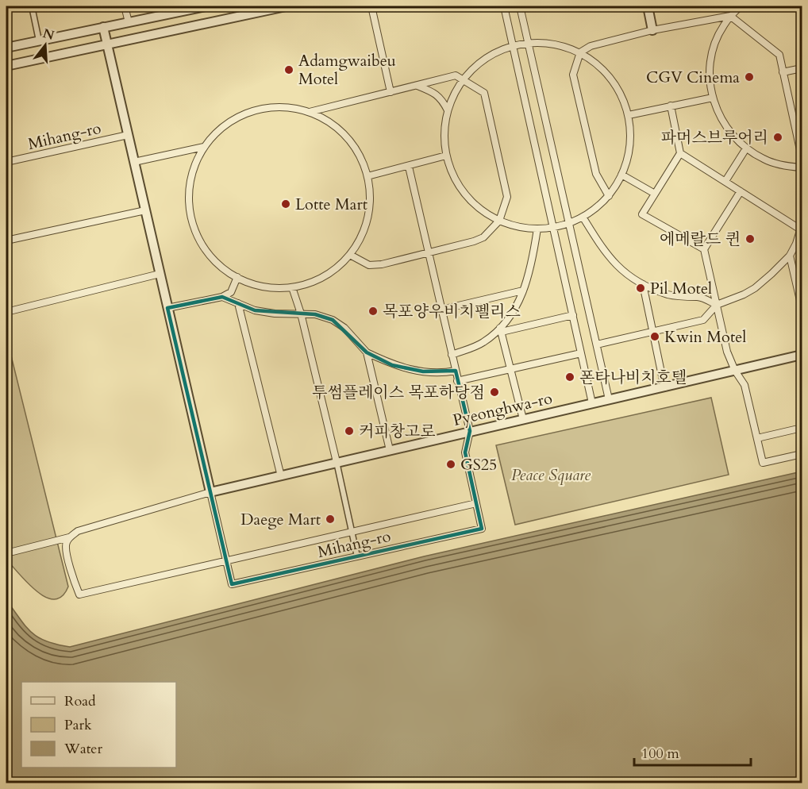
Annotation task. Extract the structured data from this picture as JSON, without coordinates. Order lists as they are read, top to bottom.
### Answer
{
  "streets": {
    "street": ["Mihang-ro", "Pyeonghwa-ro"]
  },
  "parks": ["Peace Square"],
  "places": [
    "Adamgwaibeu Motel",
    "CGV Cinema",
    "파머스브루어리",
    "Lotte Mart",
    "에메랄드 퀸",
    "Pil Motel",
    "목포양우비치펠리스",
    "Kwin Motel",
    "폰타나비치호텔",
    "투썸플레이스 목포하당점",
    "커피창고로",
    "GS25",
    "Daege Mart"
  ],
  "legend": ["Road", "Park", "Water"],
  "scale_bar": "100 m",
  "north": "top"
}
